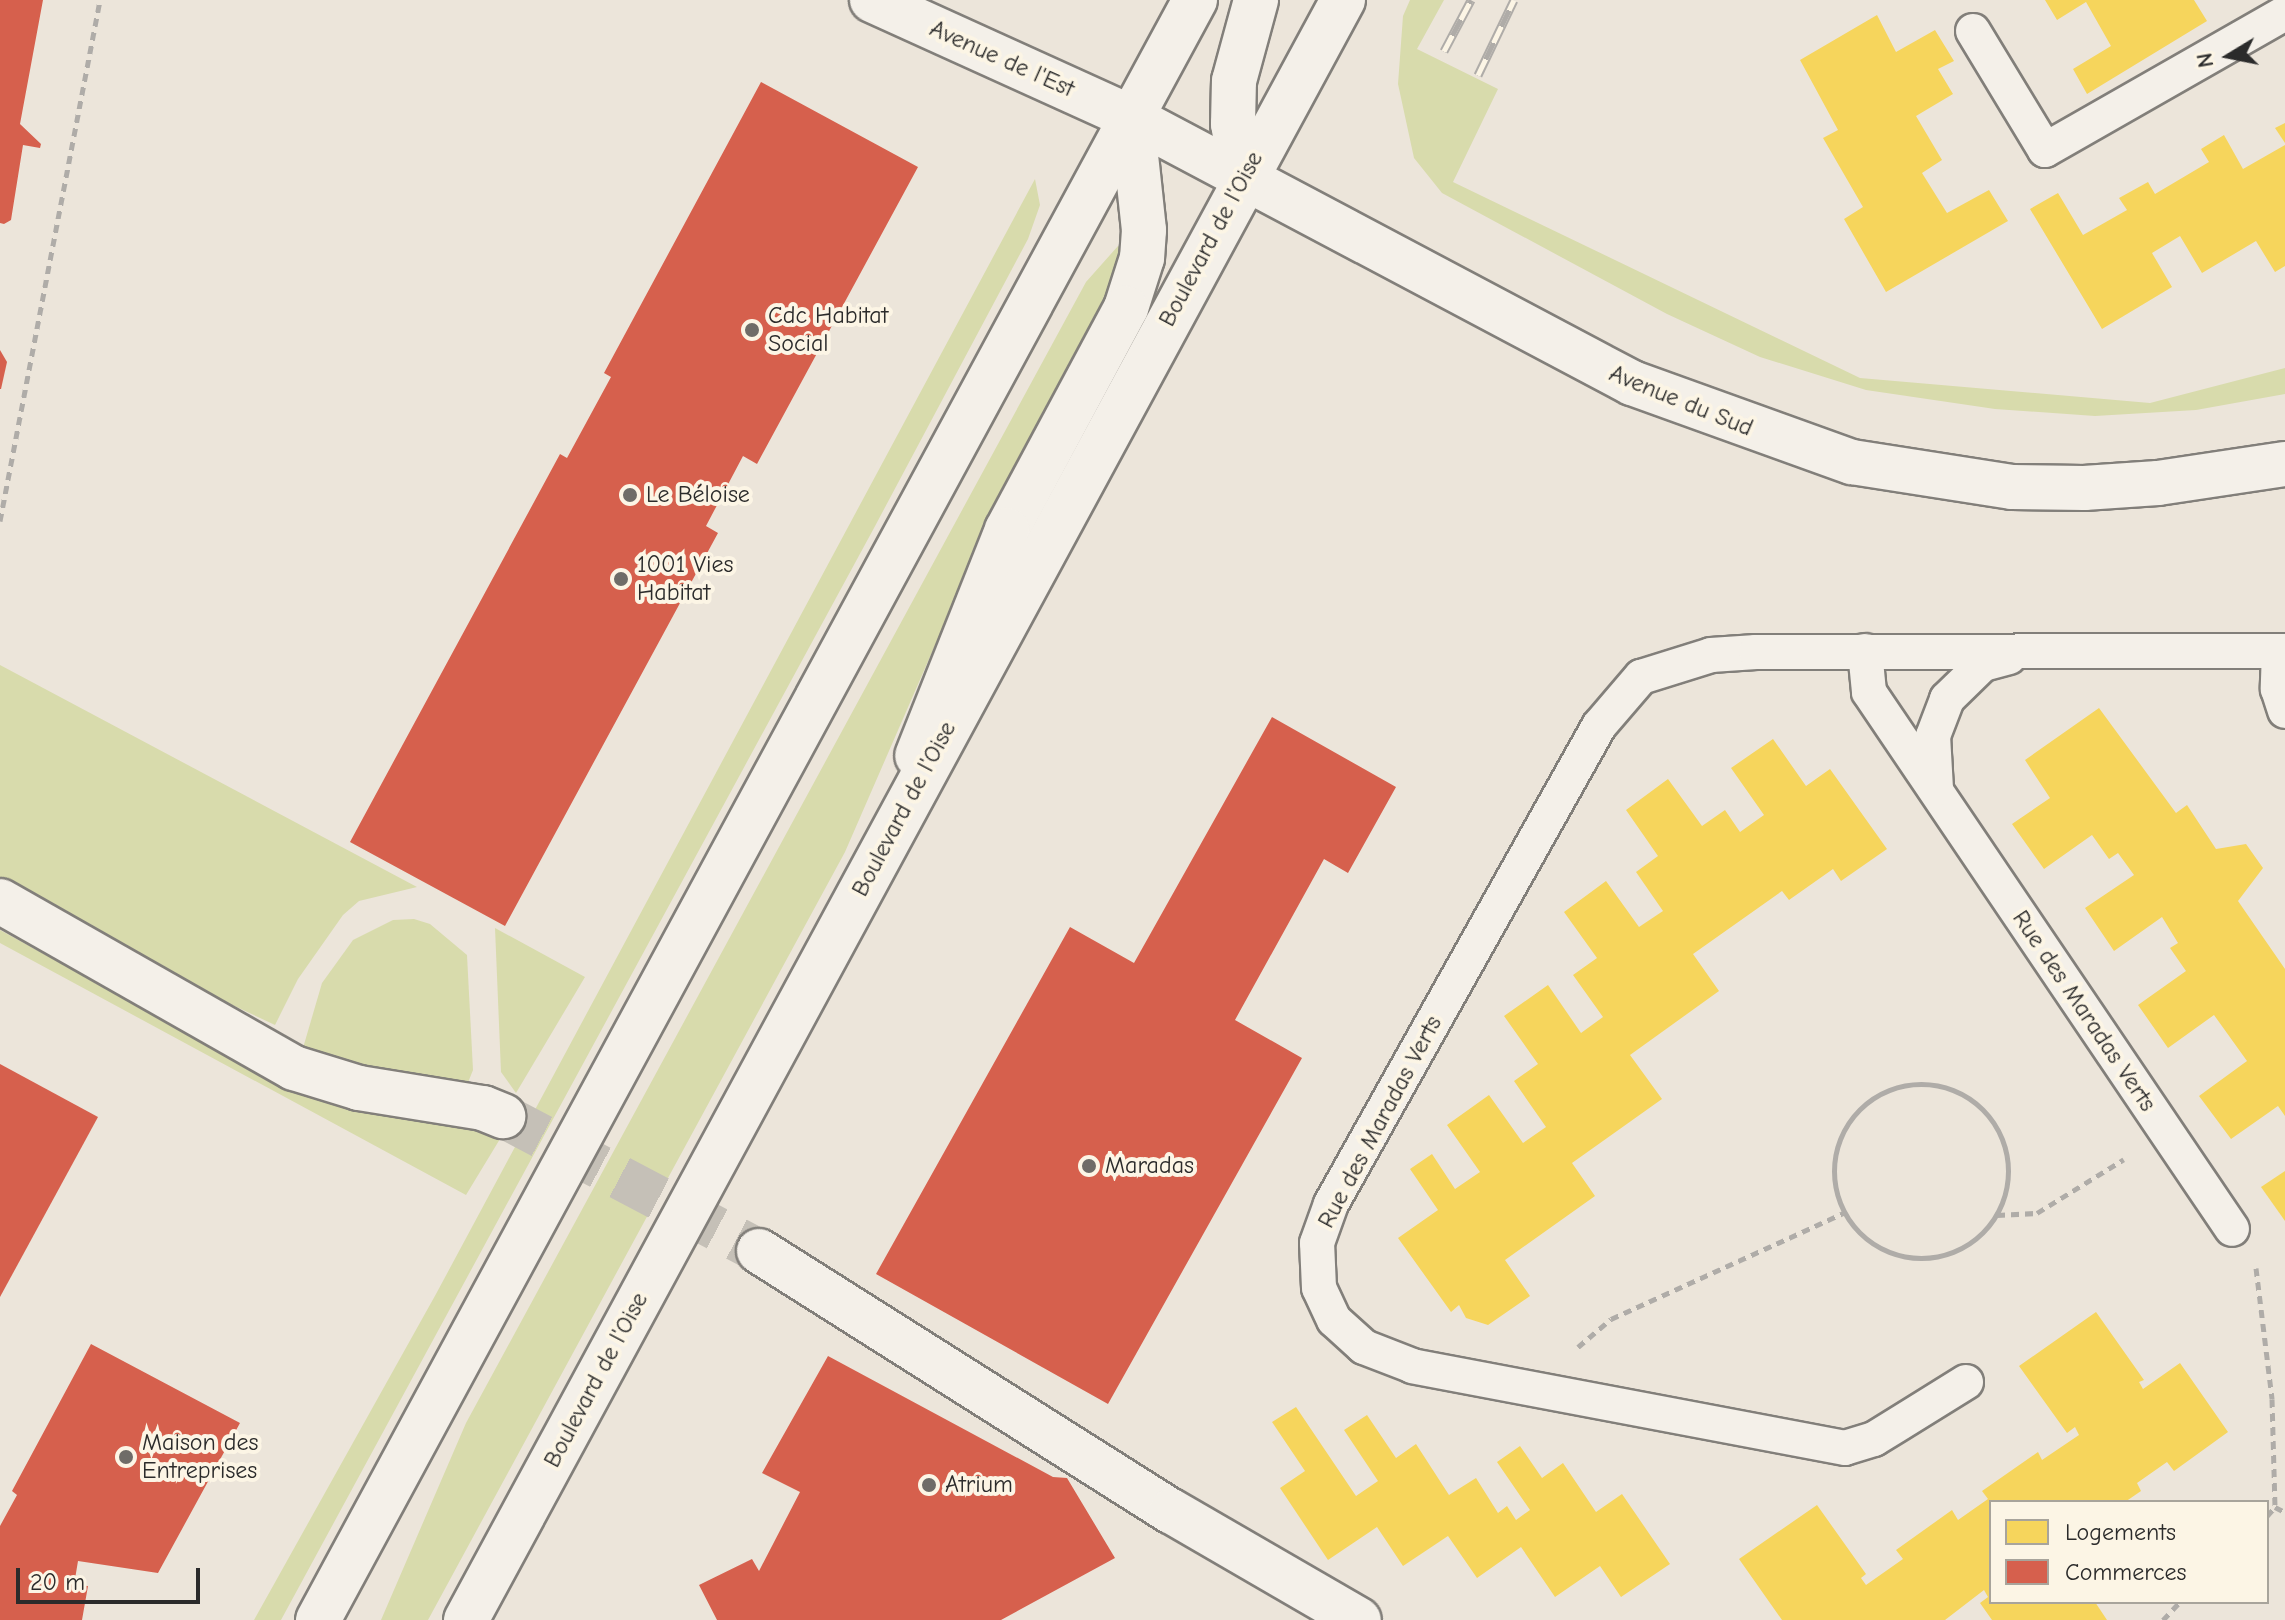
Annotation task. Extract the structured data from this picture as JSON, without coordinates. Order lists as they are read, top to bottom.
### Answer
{
  "streets": {
    "street": ["Avenue de l'Est", "Boulevard de l'Oise", "Avenue du Sud"],
    "lane": ["Rue des Maradas Verts"]
  },
  "crossings": [
    ["Avenue de l'Est", "Avenue du Sud"],
    ["Boulevard de l'Oise", "Avenue du Sud"]
  ],
  "places": [
    "Cdc Habitat Social",
    "Le Béloise",
    "1001 Vies Habitat",
    "Maradas",
    "Maison des Entreprises",
    "Atrium"
  ],
  "legend": ["Logements", "Commerces"],
  "scale_bar": "20 m",
  "north": "left"
}
